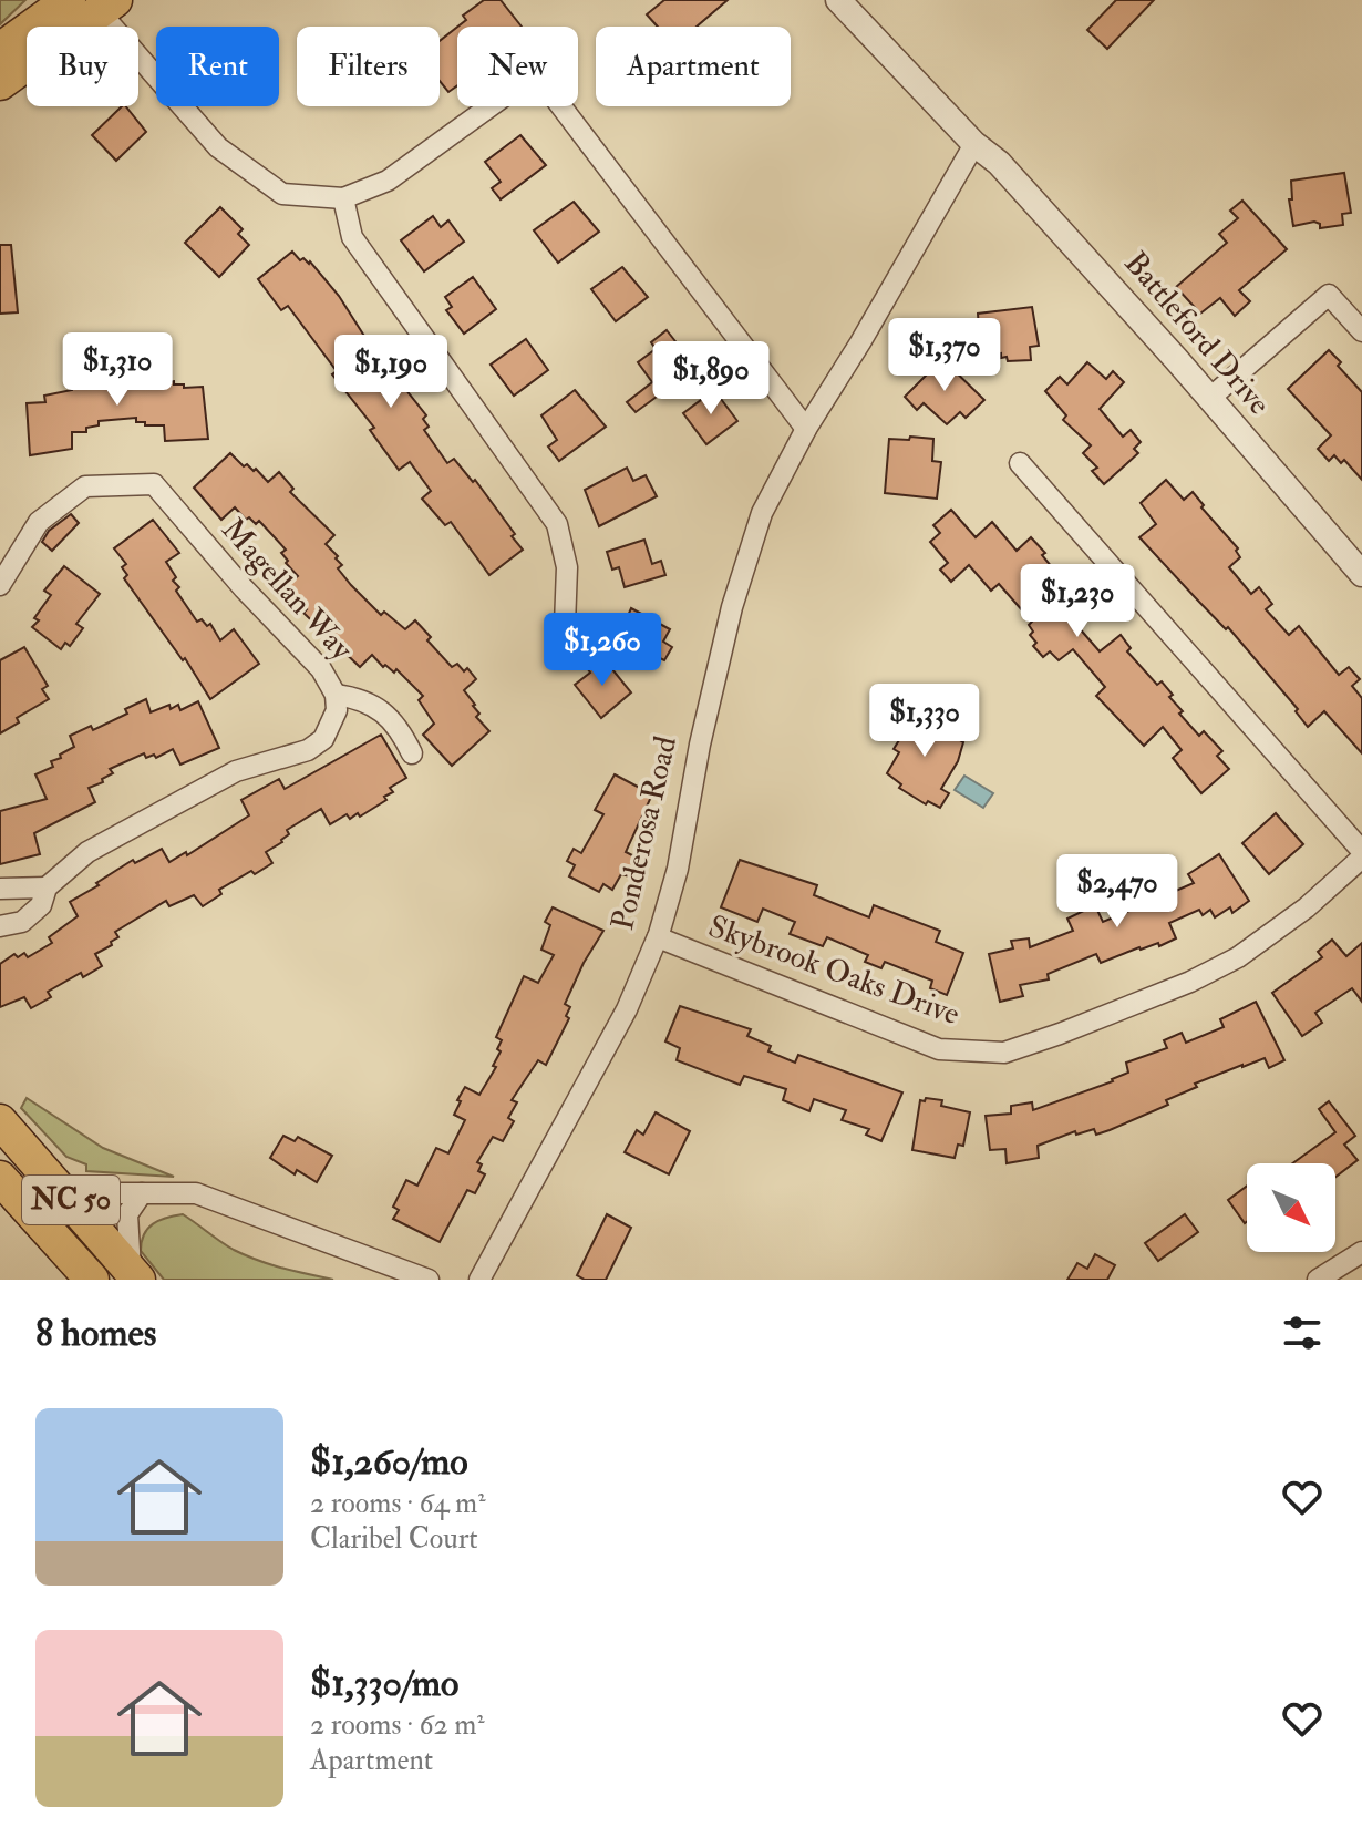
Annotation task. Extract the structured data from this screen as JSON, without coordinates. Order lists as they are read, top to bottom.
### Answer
{
  "streets": {
    "main road": ["NC 50"],
    "street": [
      "Battleford Drive",
      "Magellan Way",
      "Ponderosa Road",
      "Skybrook Oaks Drive"
    ]
  },
  "crossings": [
    ["Battleford Drive", "Ponderosa Road"],
    ["Ponderosa Road", "Skybrook Oaks Drive"]
  ],
  "north": "bottom right",
  "page": {
    "chip": [
      "Buy",
      "Rent",
      "Filters",
      "New",
      "Apartment"
    ],
    "price": [
      "$1,370",
      "$1,310",
      "$1,190",
      "$1,890",
      "$1,230",
      "$1,260",
      "$1,330",
      "$2,470"
    ],
    "heading": "8 homes",
    "list": [
      {
        "name": "$1,260/mo",
        "note": "2 rooms · 64 m² · Claribel Court"
      },
      {
        "name": "$1,330/mo",
        "note": "2 rooms · 62 m² · Apartment"
      }
    ]
  }
}
